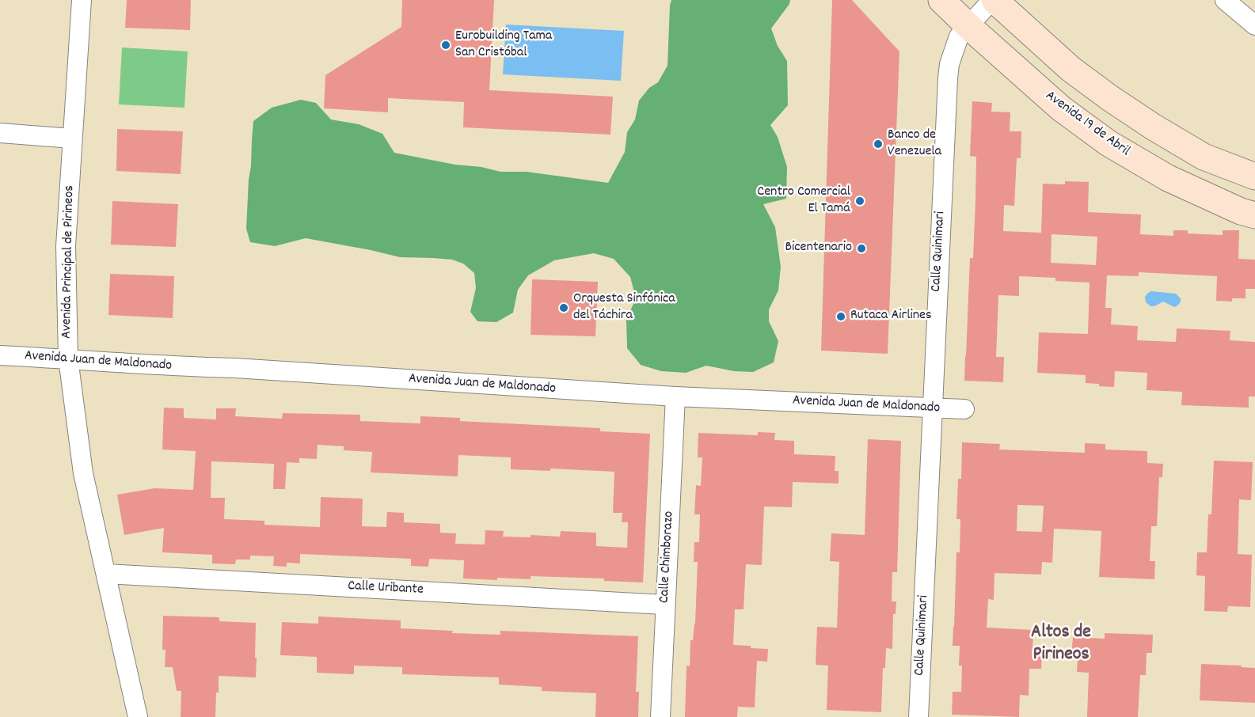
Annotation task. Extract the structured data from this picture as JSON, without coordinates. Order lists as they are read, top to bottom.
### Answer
{
  "streets": {
    "main road": ["Avenida 19 de Abril"],
    "street": [
      "Calle Quinimari",
      "Avenida Principal de Pirineos",
      "Avenida Juan de Maldonado",
      "Calle Chimborazo",
      "Calle Uribante"
    ]
  },
  "crossings": [
    ["Avenida 19 de Abril", "Calle Quinimari"],
    ["Calle Quinimari", "Avenida Juan de Maldonado"],
    ["Avenida Principal de Pirineos", "Avenida Juan de Maldonado"],
    ["Avenida Principal de Pirineos", "Calle Uribante"],
    ["Avenida Juan de Maldonado", "Calle Chimborazo"],
    ["Calle Chimborazo", "Calle Uribante"]
  ],
  "districts": ["Altos de Pirineos"],
  "places": [
    "Eurobuilding Tama San Cristóbal",
    "Banco de Venezuela",
    "Centro Comercial El Tamá",
    "Bicentenario",
    "Orquesta Sinfónica del Táchira",
    "Rutaca Airlines"
  ]
}
